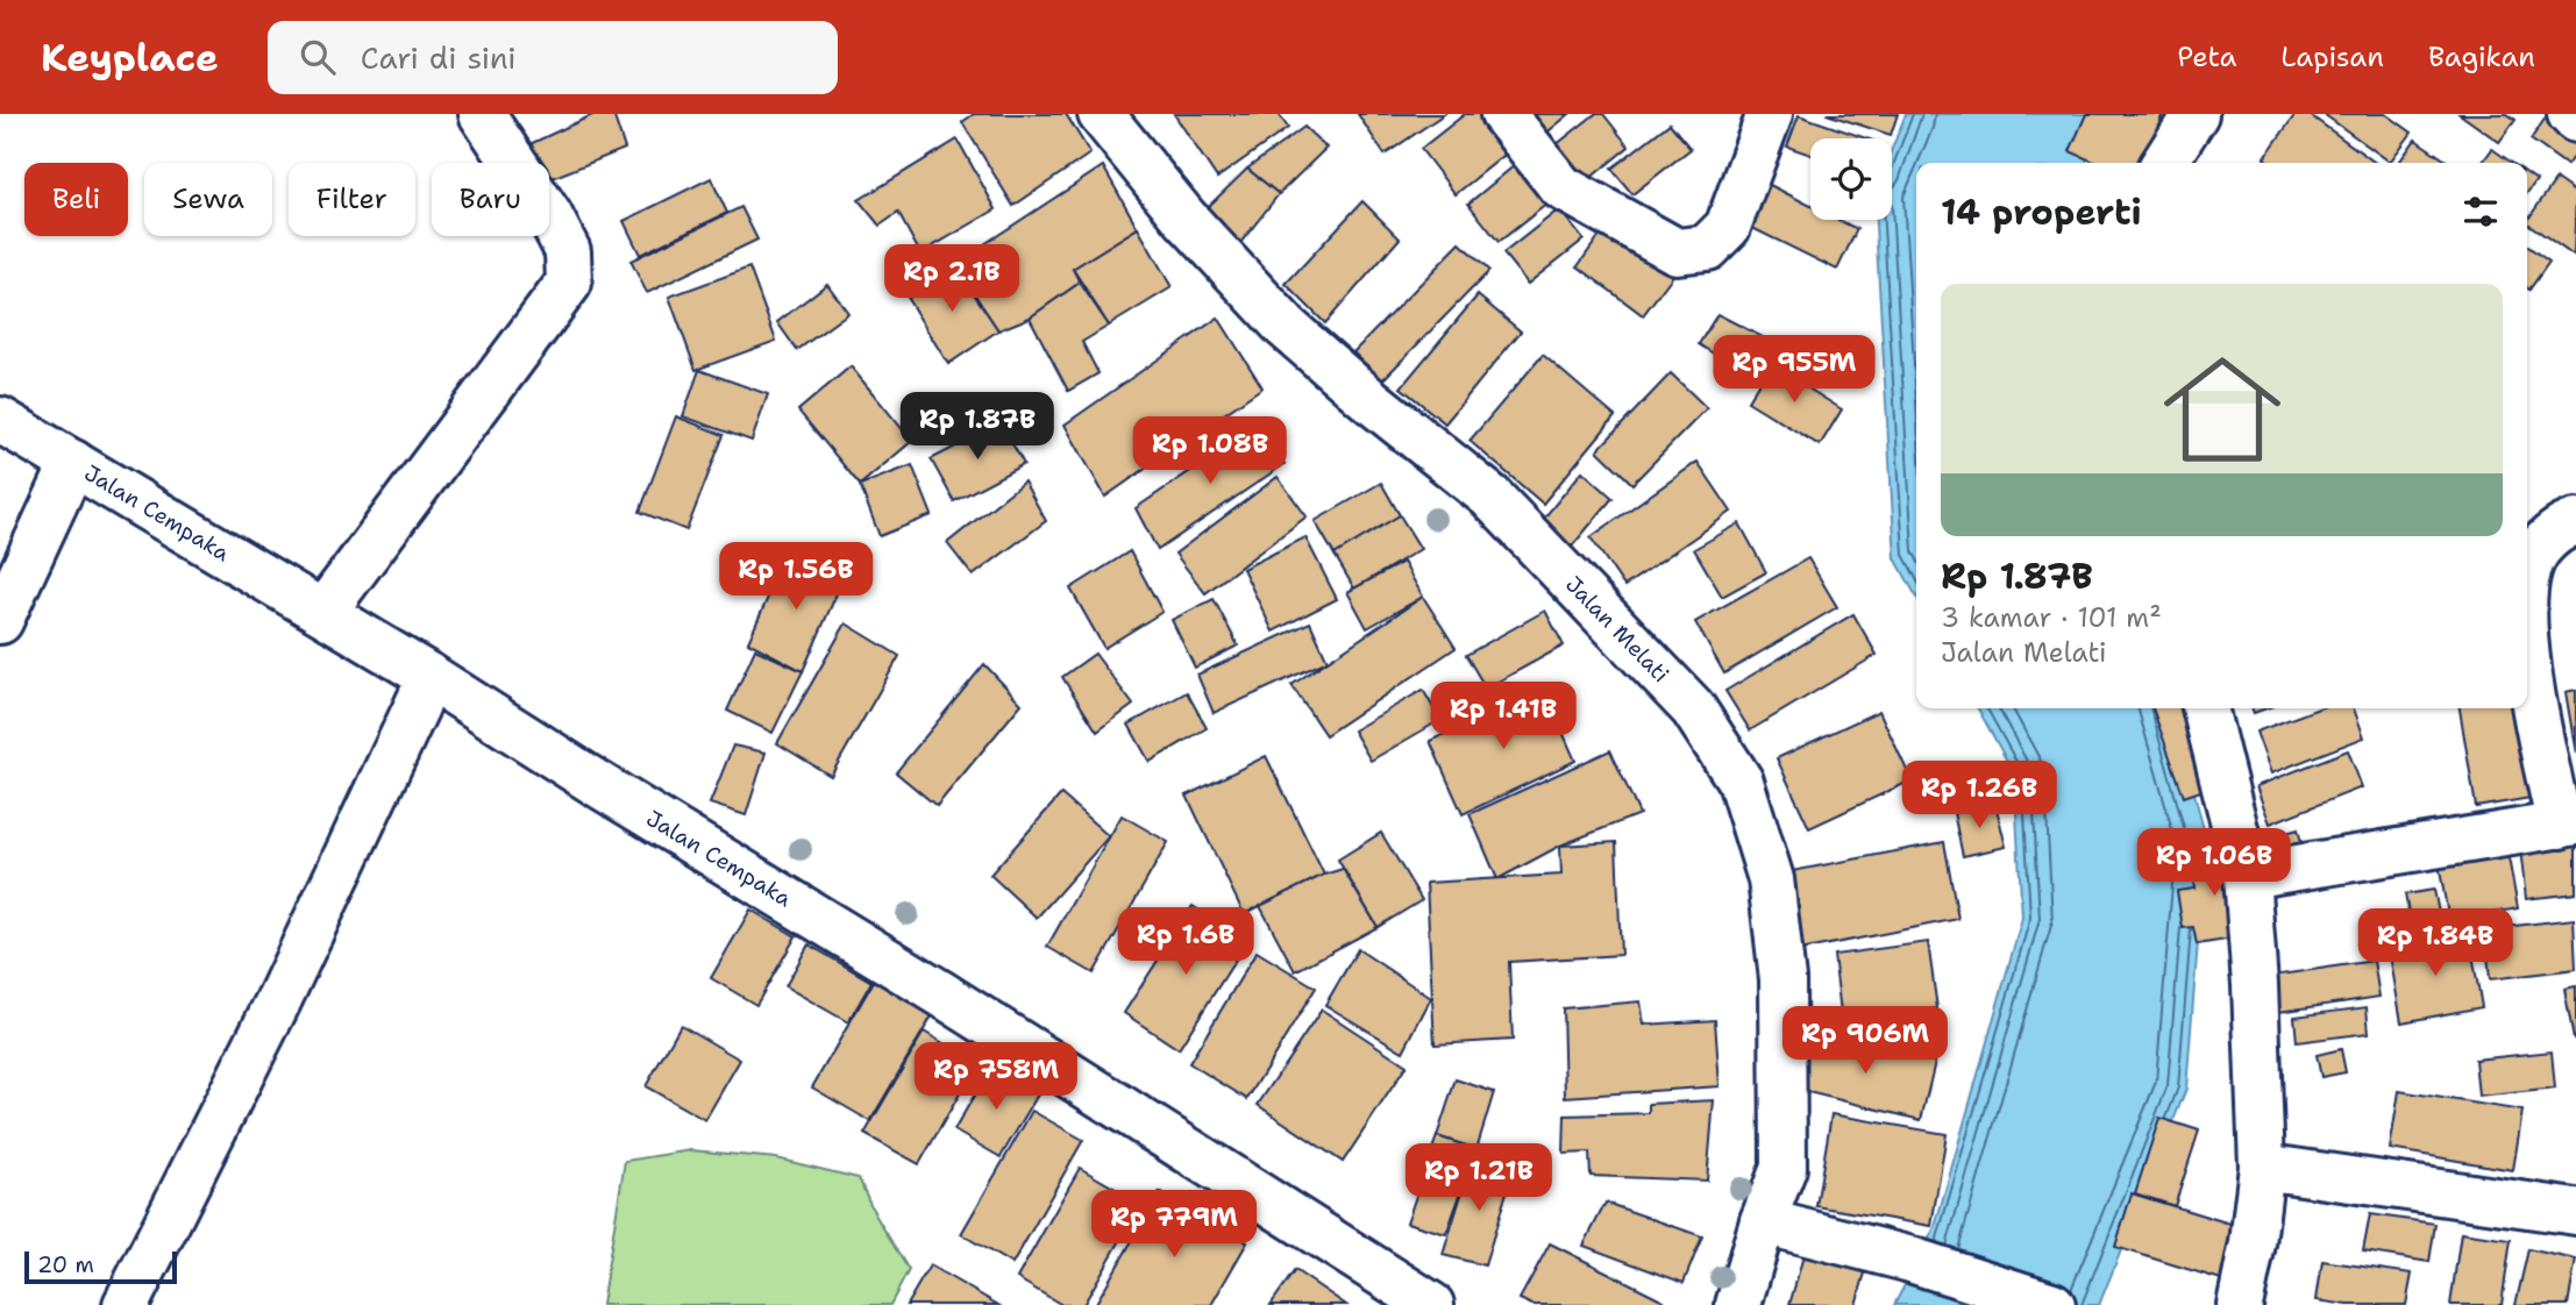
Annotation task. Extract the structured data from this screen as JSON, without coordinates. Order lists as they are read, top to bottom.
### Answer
{
  "streets": {
    "street": ["Jalan Cempaka", "Jalan Melati"]
  },
  "scale_bar": "20 m",
  "page": {
    "header": "Keyplace",
    "search": "Cari di sini",
    "nav": ["Peta", "Lapisan", "Bagikan"],
    "chip": [
      "Beli",
      "Sewa",
      "Filter",
      "Baru"
    ],
    "heading": "14 properti",
    "price": [
      "Rp 2.1B",
      "Rp 955M",
      "Rp 1.87B",
      "Rp 1.08B",
      "Rp 1.56B",
      "Rp 1.41B",
      "Rp 1.26B",
      "Rp 1.06B",
      "Rp 1.6B",
      "Rp 1.84B",
      "Rp 906M",
      "Rp 758M",
      "Rp 1.21B",
      "Rp 779M"
    ],
    "list": [
      {
        "name": "Rp 1.87B",
        "note": "3 kamar · 101 m² · Jalan Melati"
      }
    ],
    "scale": "20 m"
  }
}
